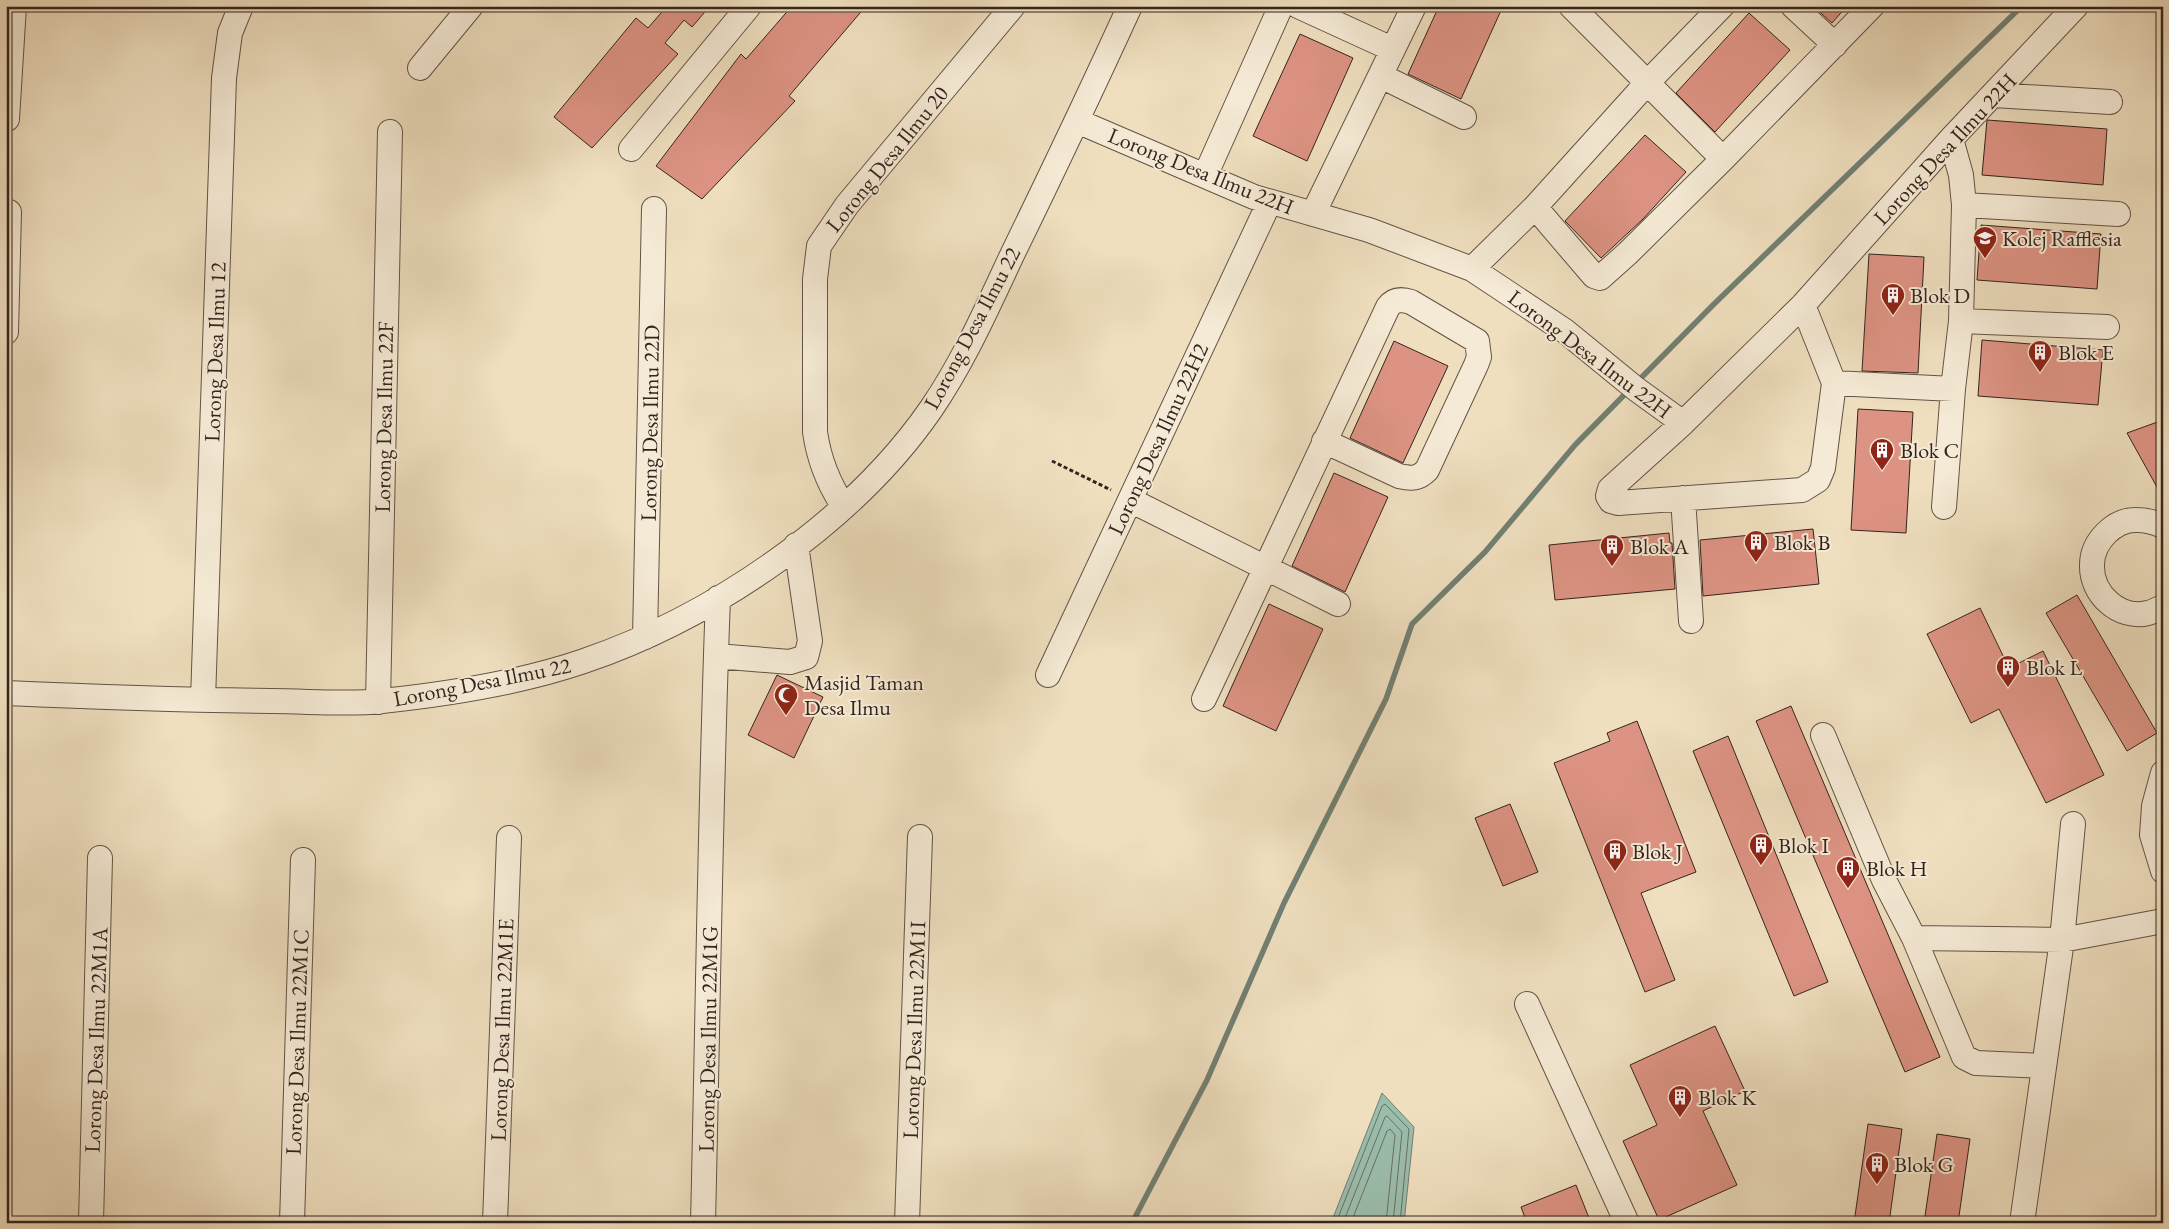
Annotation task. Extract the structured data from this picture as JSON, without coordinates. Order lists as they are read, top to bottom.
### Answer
{
  "streets": {
    "street": [
      "Lorong Desa Ilmu 22H",
      "Lorong Desa Ilmu 20",
      "Lorong Desa Ilmu 22",
      "Lorong Desa Ilmu 12",
      "Lorong Desa Ilmu 22F",
      "Lorong Desa Ilmu 22D",
      "Lorong Desa Ilmu 22H2",
      "Lorong Desa Ilmu 22M1E",
      "Lorong Desa Ilmu 22M1I",
      "Lorong Desa Ilmu 22M1G",
      "Lorong Desa Ilmu 22M1A",
      "Lorong Desa Ilmu 22M1C"
    ]
  },
  "crossings": [
    ["Lorong Desa Ilmu 22H", "Lorong Desa Ilmu 22"],
    ["Lorong Desa Ilmu 22H", "Lorong Desa Ilmu 22H2"],
    ["Lorong Desa Ilmu 20", "Lorong Desa Ilmu 22"],
    ["Lorong Desa Ilmu 22", "Lorong Desa Ilmu 12"],
    ["Lorong Desa Ilmu 22", "Lorong Desa Ilmu 22F"],
    ["Lorong Desa Ilmu 22", "Lorong Desa Ilmu 22D"],
    ["Lorong Desa Ilmu 22", "Lorong Desa Ilmu 22M1G"]
  ],
  "places": {
    "school or university": ["Kolej Rafflesia"],
    "building": [
      "Blok D",
      "Blok E",
      "Blok C",
      "Blok B",
      "Blok A",
      "Blok L",
      "Blok I",
      "Blok J",
      "Blok H",
      "Blok K",
      "Blok G"
    ],
    "mosque": ["Masjid Taman Desa Ilmu"]
  }
}
